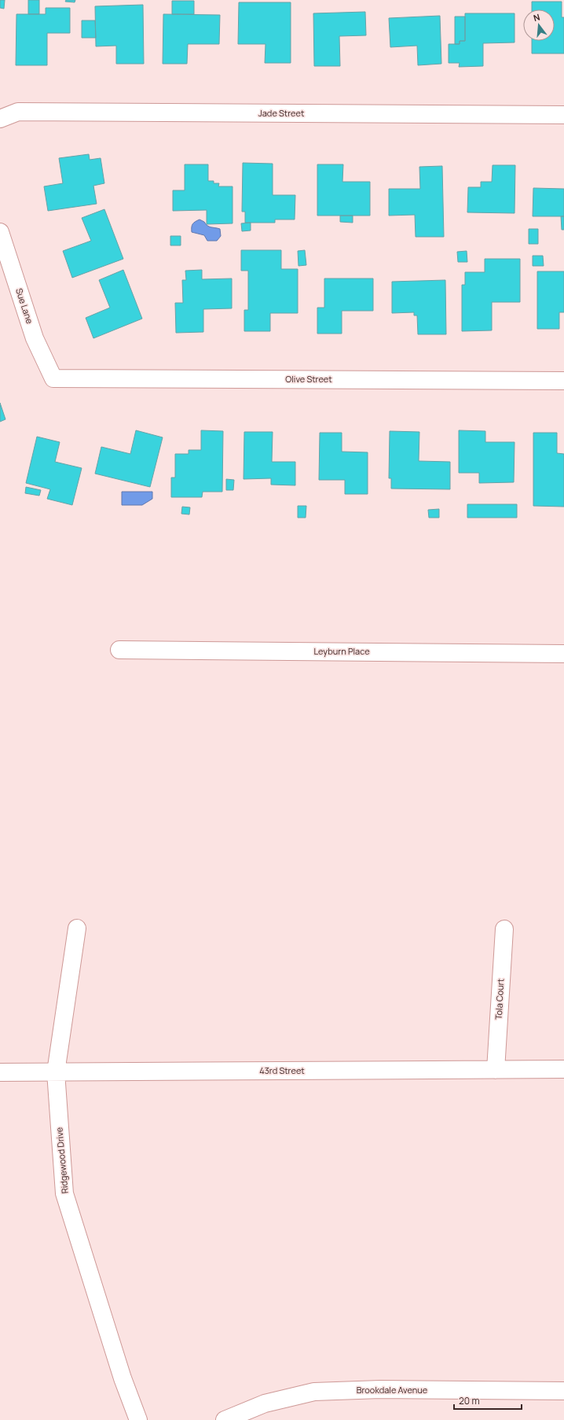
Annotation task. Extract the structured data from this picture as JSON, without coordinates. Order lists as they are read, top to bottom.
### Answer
{
  "streets": {
    "street": [
      "Jade Street",
      "Sue Lane",
      "Olive Street",
      "Leyburn Place",
      "Tola Court",
      "43rd Street",
      "Ridgewood Drive",
      "Brookdale Avenue"
    ]
  },
  "crossings": [
    ["Sue Lane", "Olive Street"],
    ["Tola Court", "43rd Street"],
    ["43rd Street", "Ridgewood Drive"]
  ],
  "scale_bar": "20 m",
  "north": "top"
}
